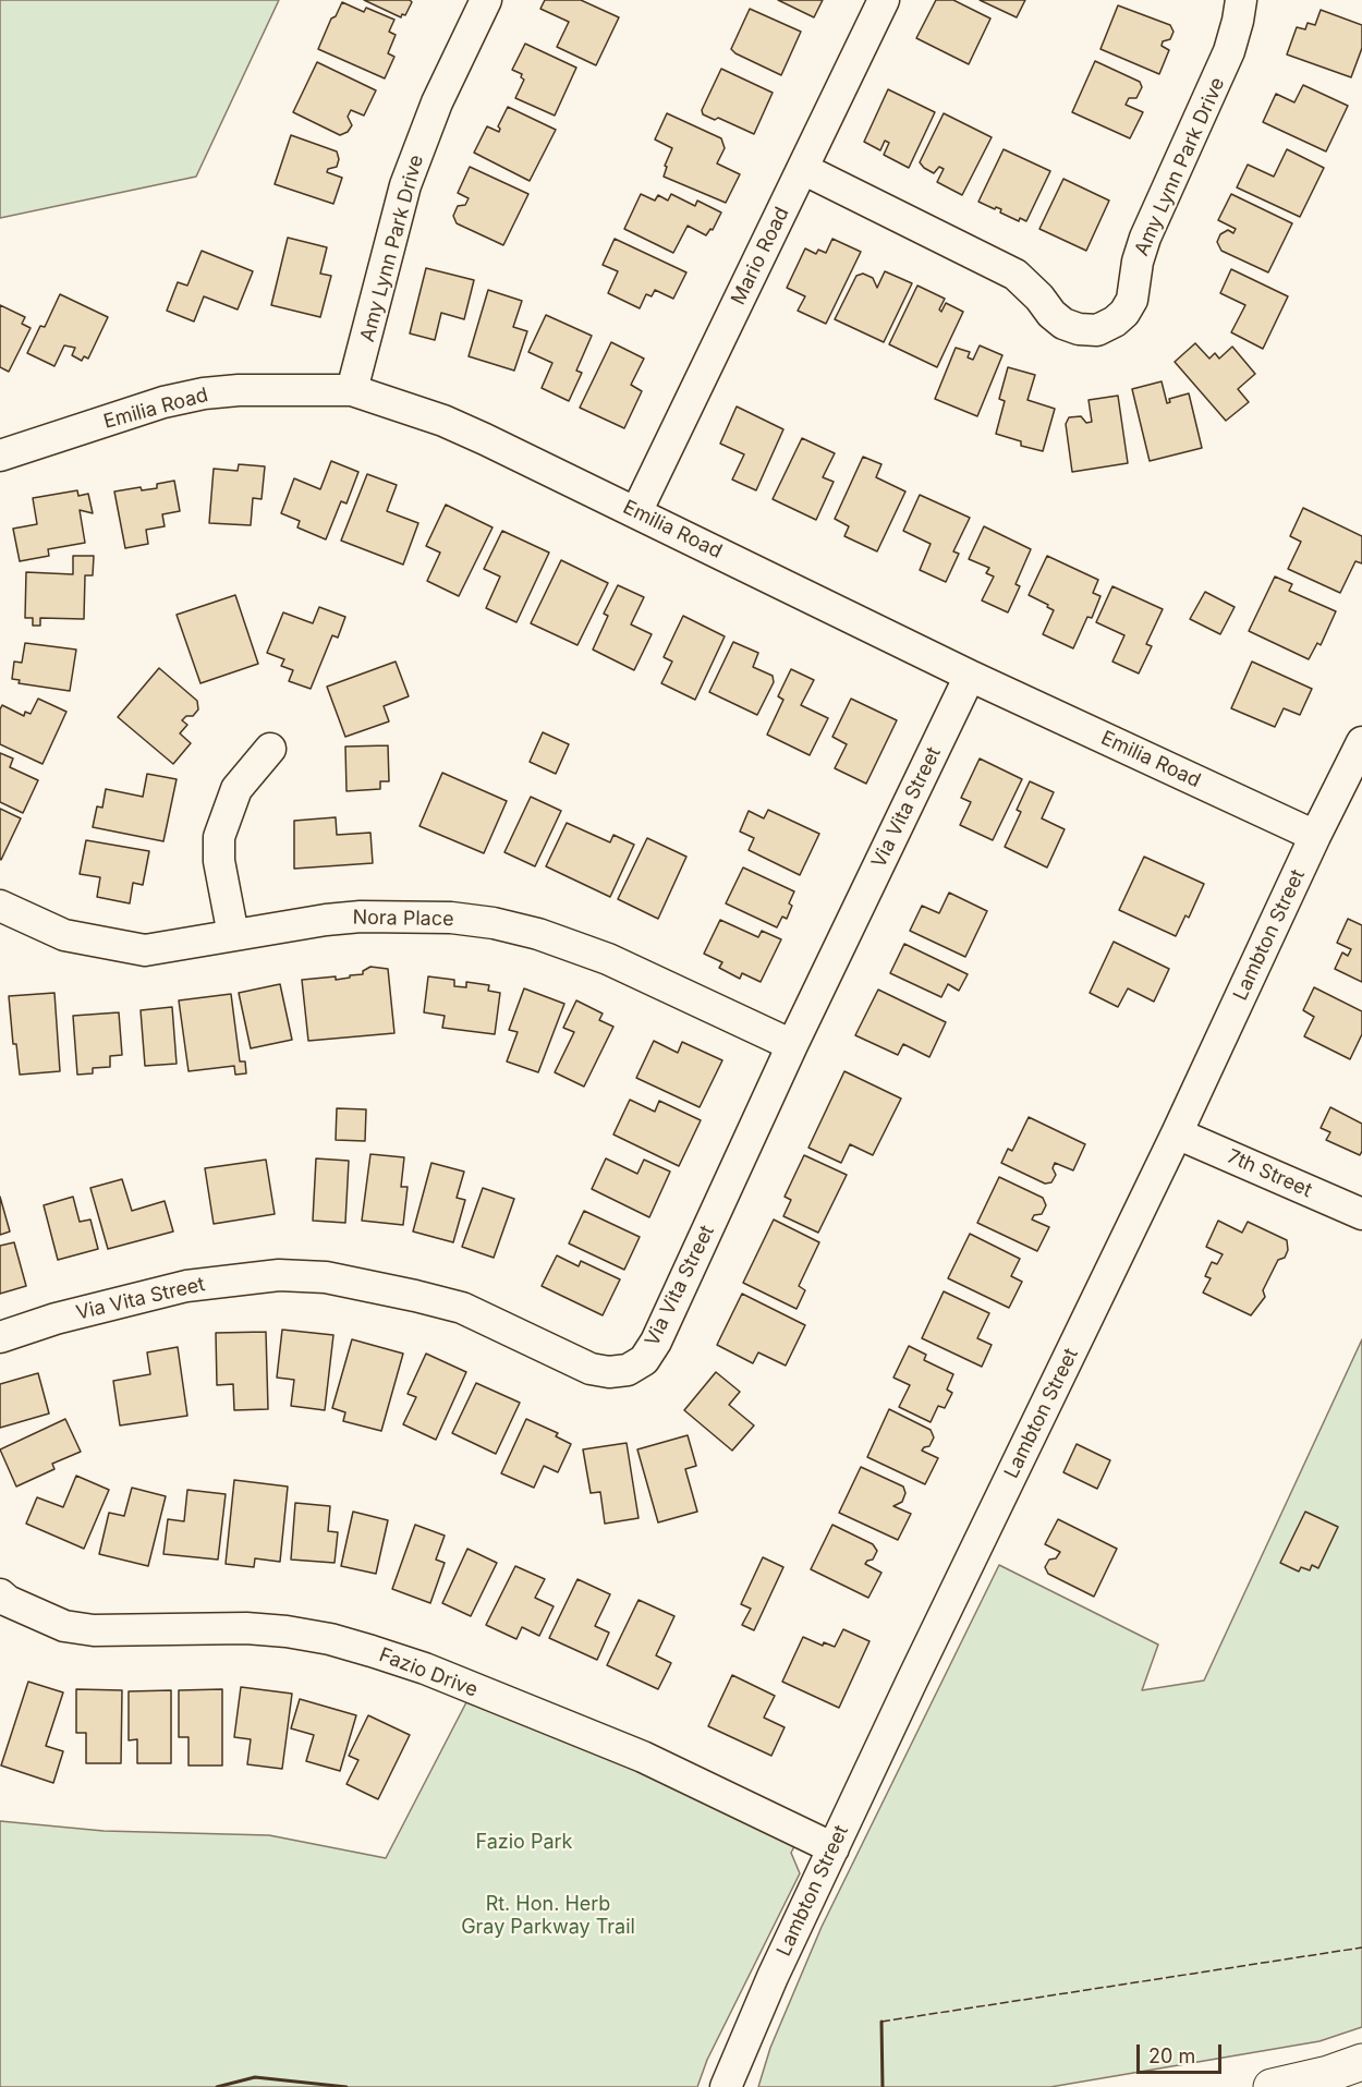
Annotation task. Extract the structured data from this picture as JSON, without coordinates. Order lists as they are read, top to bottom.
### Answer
{
  "streets": {
    "street": [
      "Amy Lynn Park Drive",
      "Mario Road",
      "Emilia Road",
      "Via Vita Street",
      "Nora Place",
      "Lambton Street",
      "7th Street",
      "Fazio Drive"
    ]
  },
  "crossings": [
    ["Amy Lynn Park Drive", "Mario Road"],
    ["Amy Lynn Park Drive", "Emilia Road"],
    ["Mario Road", "Emilia Road"],
    ["Emilia Road", "Via Vita Street"],
    ["Emilia Road", "Lambton Street"],
    ["Via Vita Street", "Nora Place"],
    ["Lambton Street", "7th Street"],
    ["Lambton Street", "Fazio Drive"]
  ],
  "parks": ["Fazio Park", "Rt. Hon. Herb Gray Parkway Trail"],
  "scale_bar": "20 m"
}
